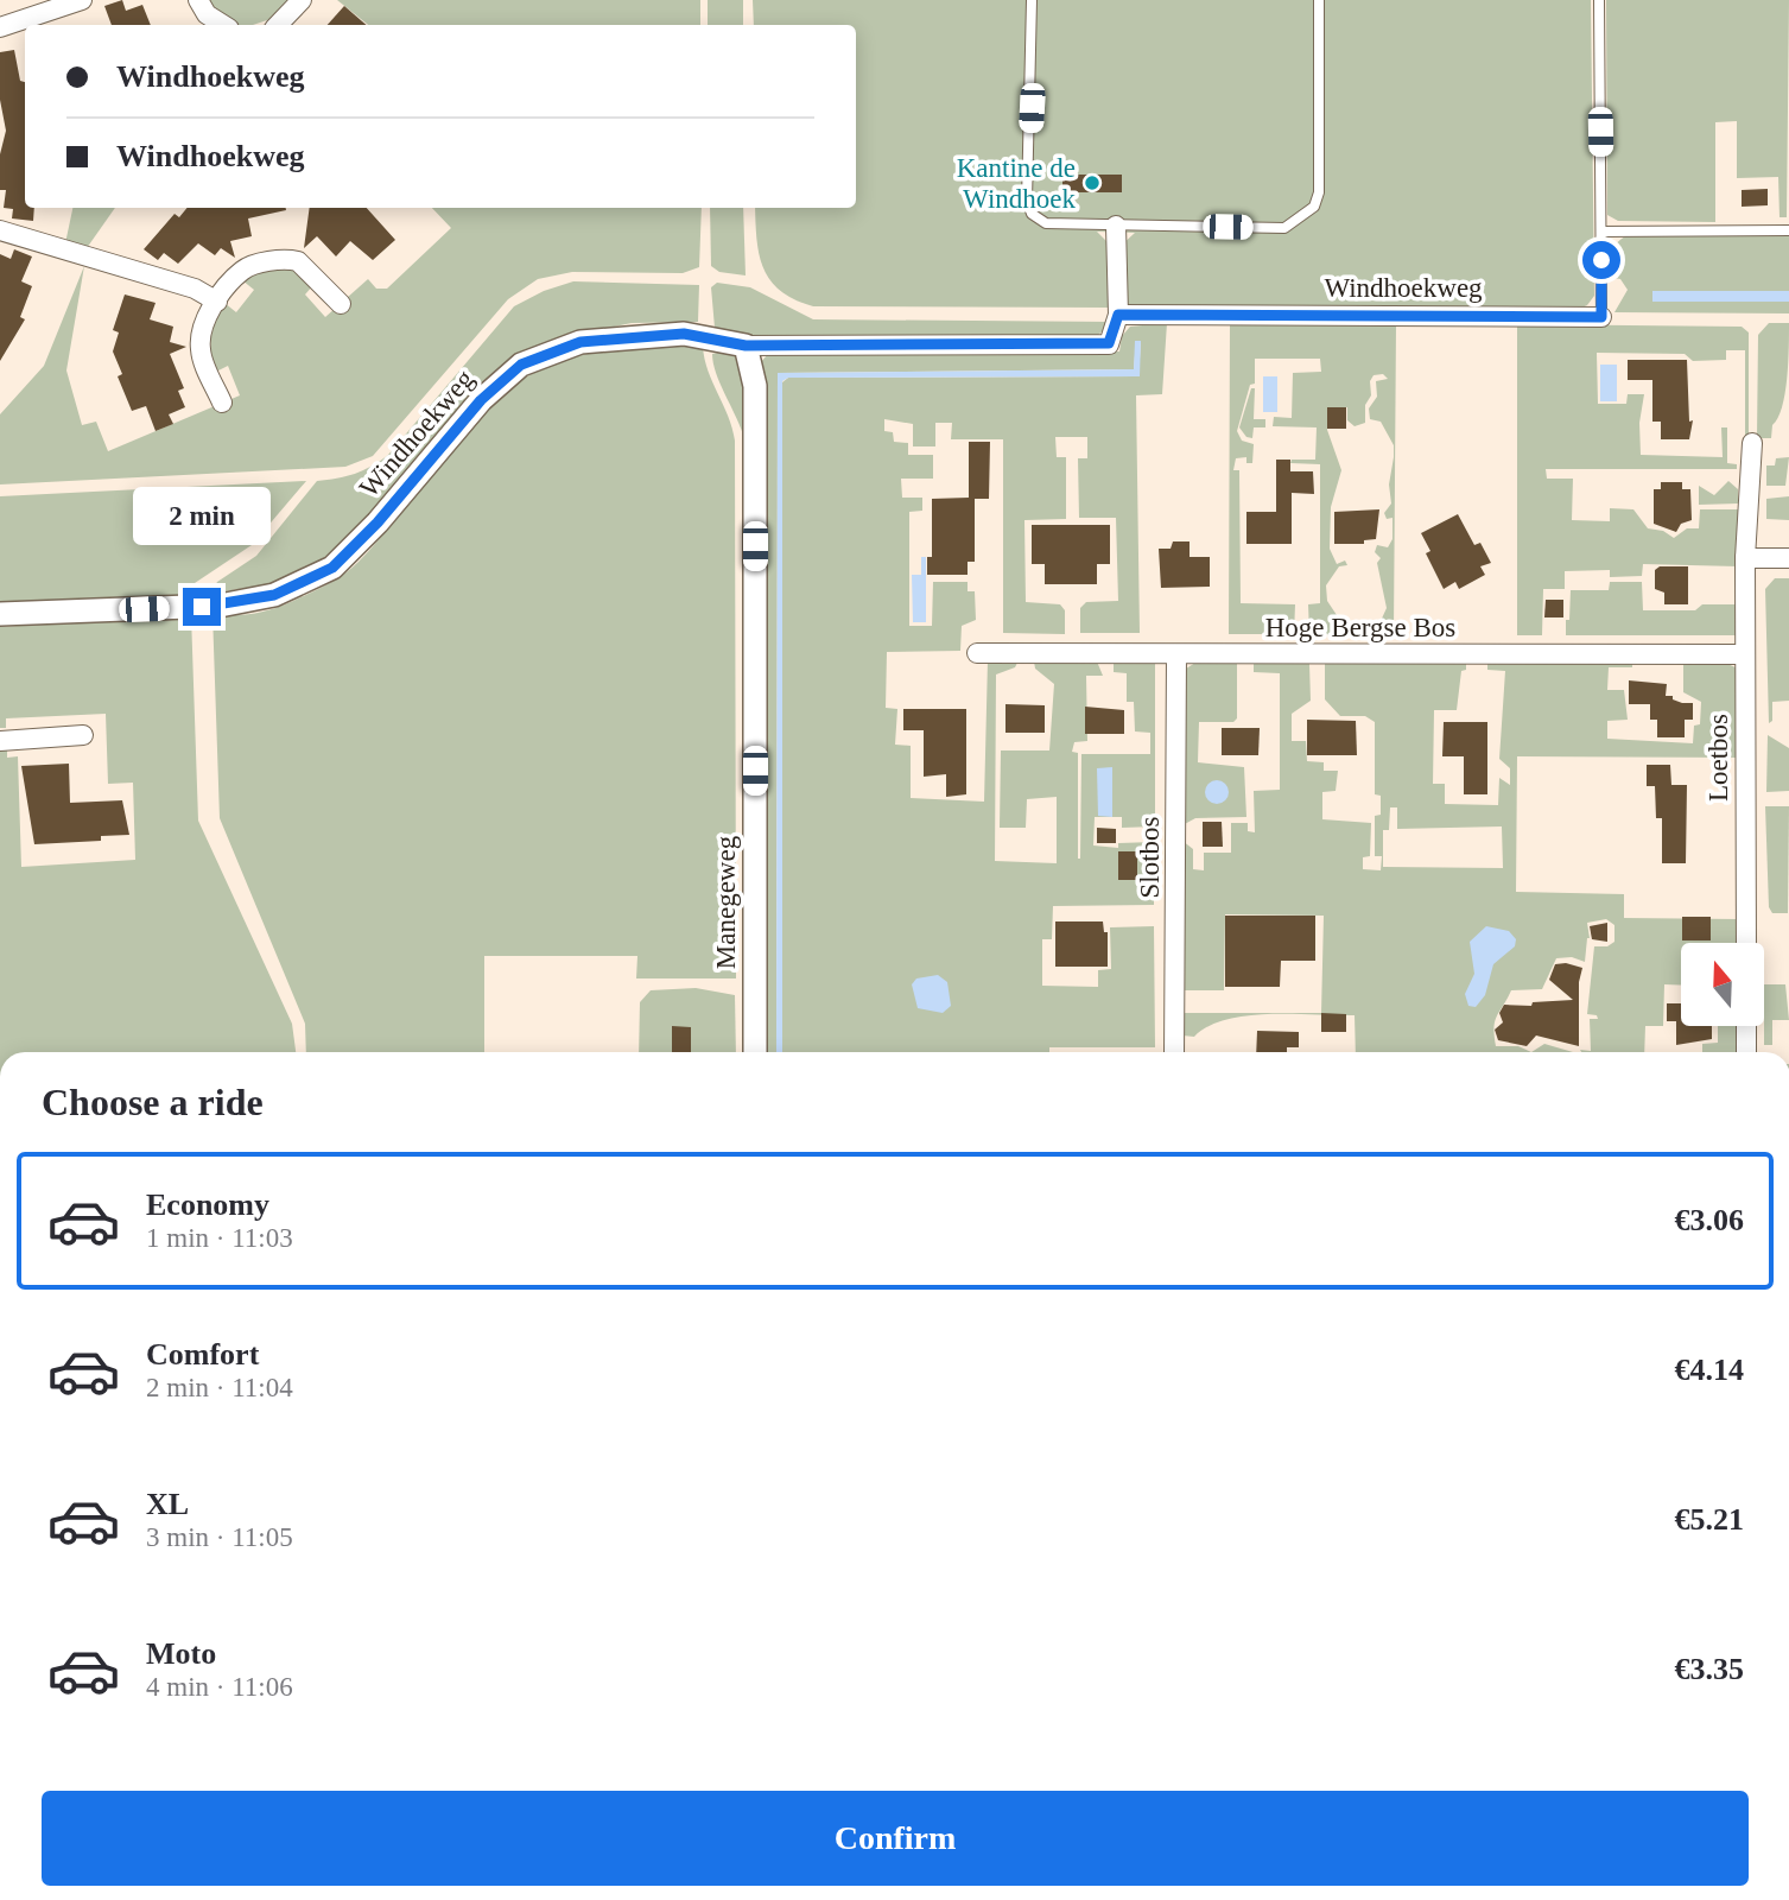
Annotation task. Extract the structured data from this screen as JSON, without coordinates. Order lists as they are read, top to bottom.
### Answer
{
  "streets": {
    "street": [
      "Windhoekweg",
      "Hoge Bergse Bos",
      "Loetbos",
      "Slotbos",
      "Manegeweg"
    ]
  },
  "crossings": [
    ["Windhoekweg", "Manegeweg"],
    ["Hoge Bergse Bos", "Loetbos"],
    ["Hoge Bergse Bos", "Slotbos"]
  ],
  "places": ["Kantine de Windhoek"],
  "north": "top",
  "page": {
    "banner": ["Windhoekweg", "Windhoekweg"],
    "bubble": "2 min",
    "heading": "Choose a ride",
    "list": [
      {
        "name": "Economy",
        "note": "1 min · 11:03",
        "value": "€3.06"
      },
      {
        "name": "Comfort",
        "note": "2 min · 11:04",
        "value": "€4.14"
      },
      {
        "name": "XL",
        "note": "3 min · 11:05",
        "value": "€5.21"
      },
      {
        "name": "Moto",
        "note": "4 min · 11:06",
        "value": "€3.35"
      }
    ],
    "buttons": "Confirm"
  }
}
